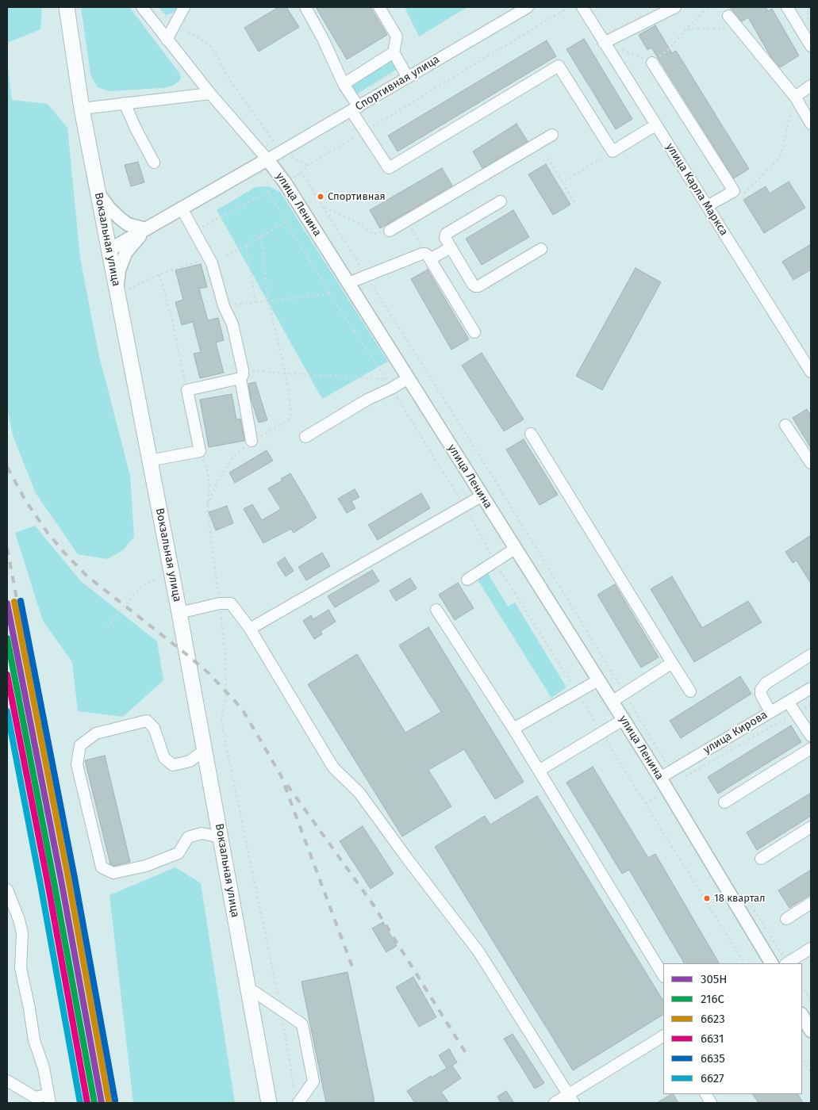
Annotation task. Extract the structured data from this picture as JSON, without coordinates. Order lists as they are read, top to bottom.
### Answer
{
  "streets": {
    "highway": ["Вокзальная улица"],
    "main road": ["улица Ленина"],
    "street": ["Спортивная улица", "улица Карла Маркса", "улица Кирова"]
  },
  "crossings": [
    ["Спортивная улица", "улица Ленина"],
    ["улица Ленина", "улица Кирова"]
  ],
  "places": ["Спортивная", "18 квартал"],
  "lines": [
    "transit line 6635",
    "transit line 6623",
    "transit line 305Н",
    "transit line 216С",
    "transit line 6631",
    "transit line 6627"
  ],
  "legend": [
    "305Н",
    "216С",
    "6623",
    "6631",
    "6635",
    "6627"
  ]
}
